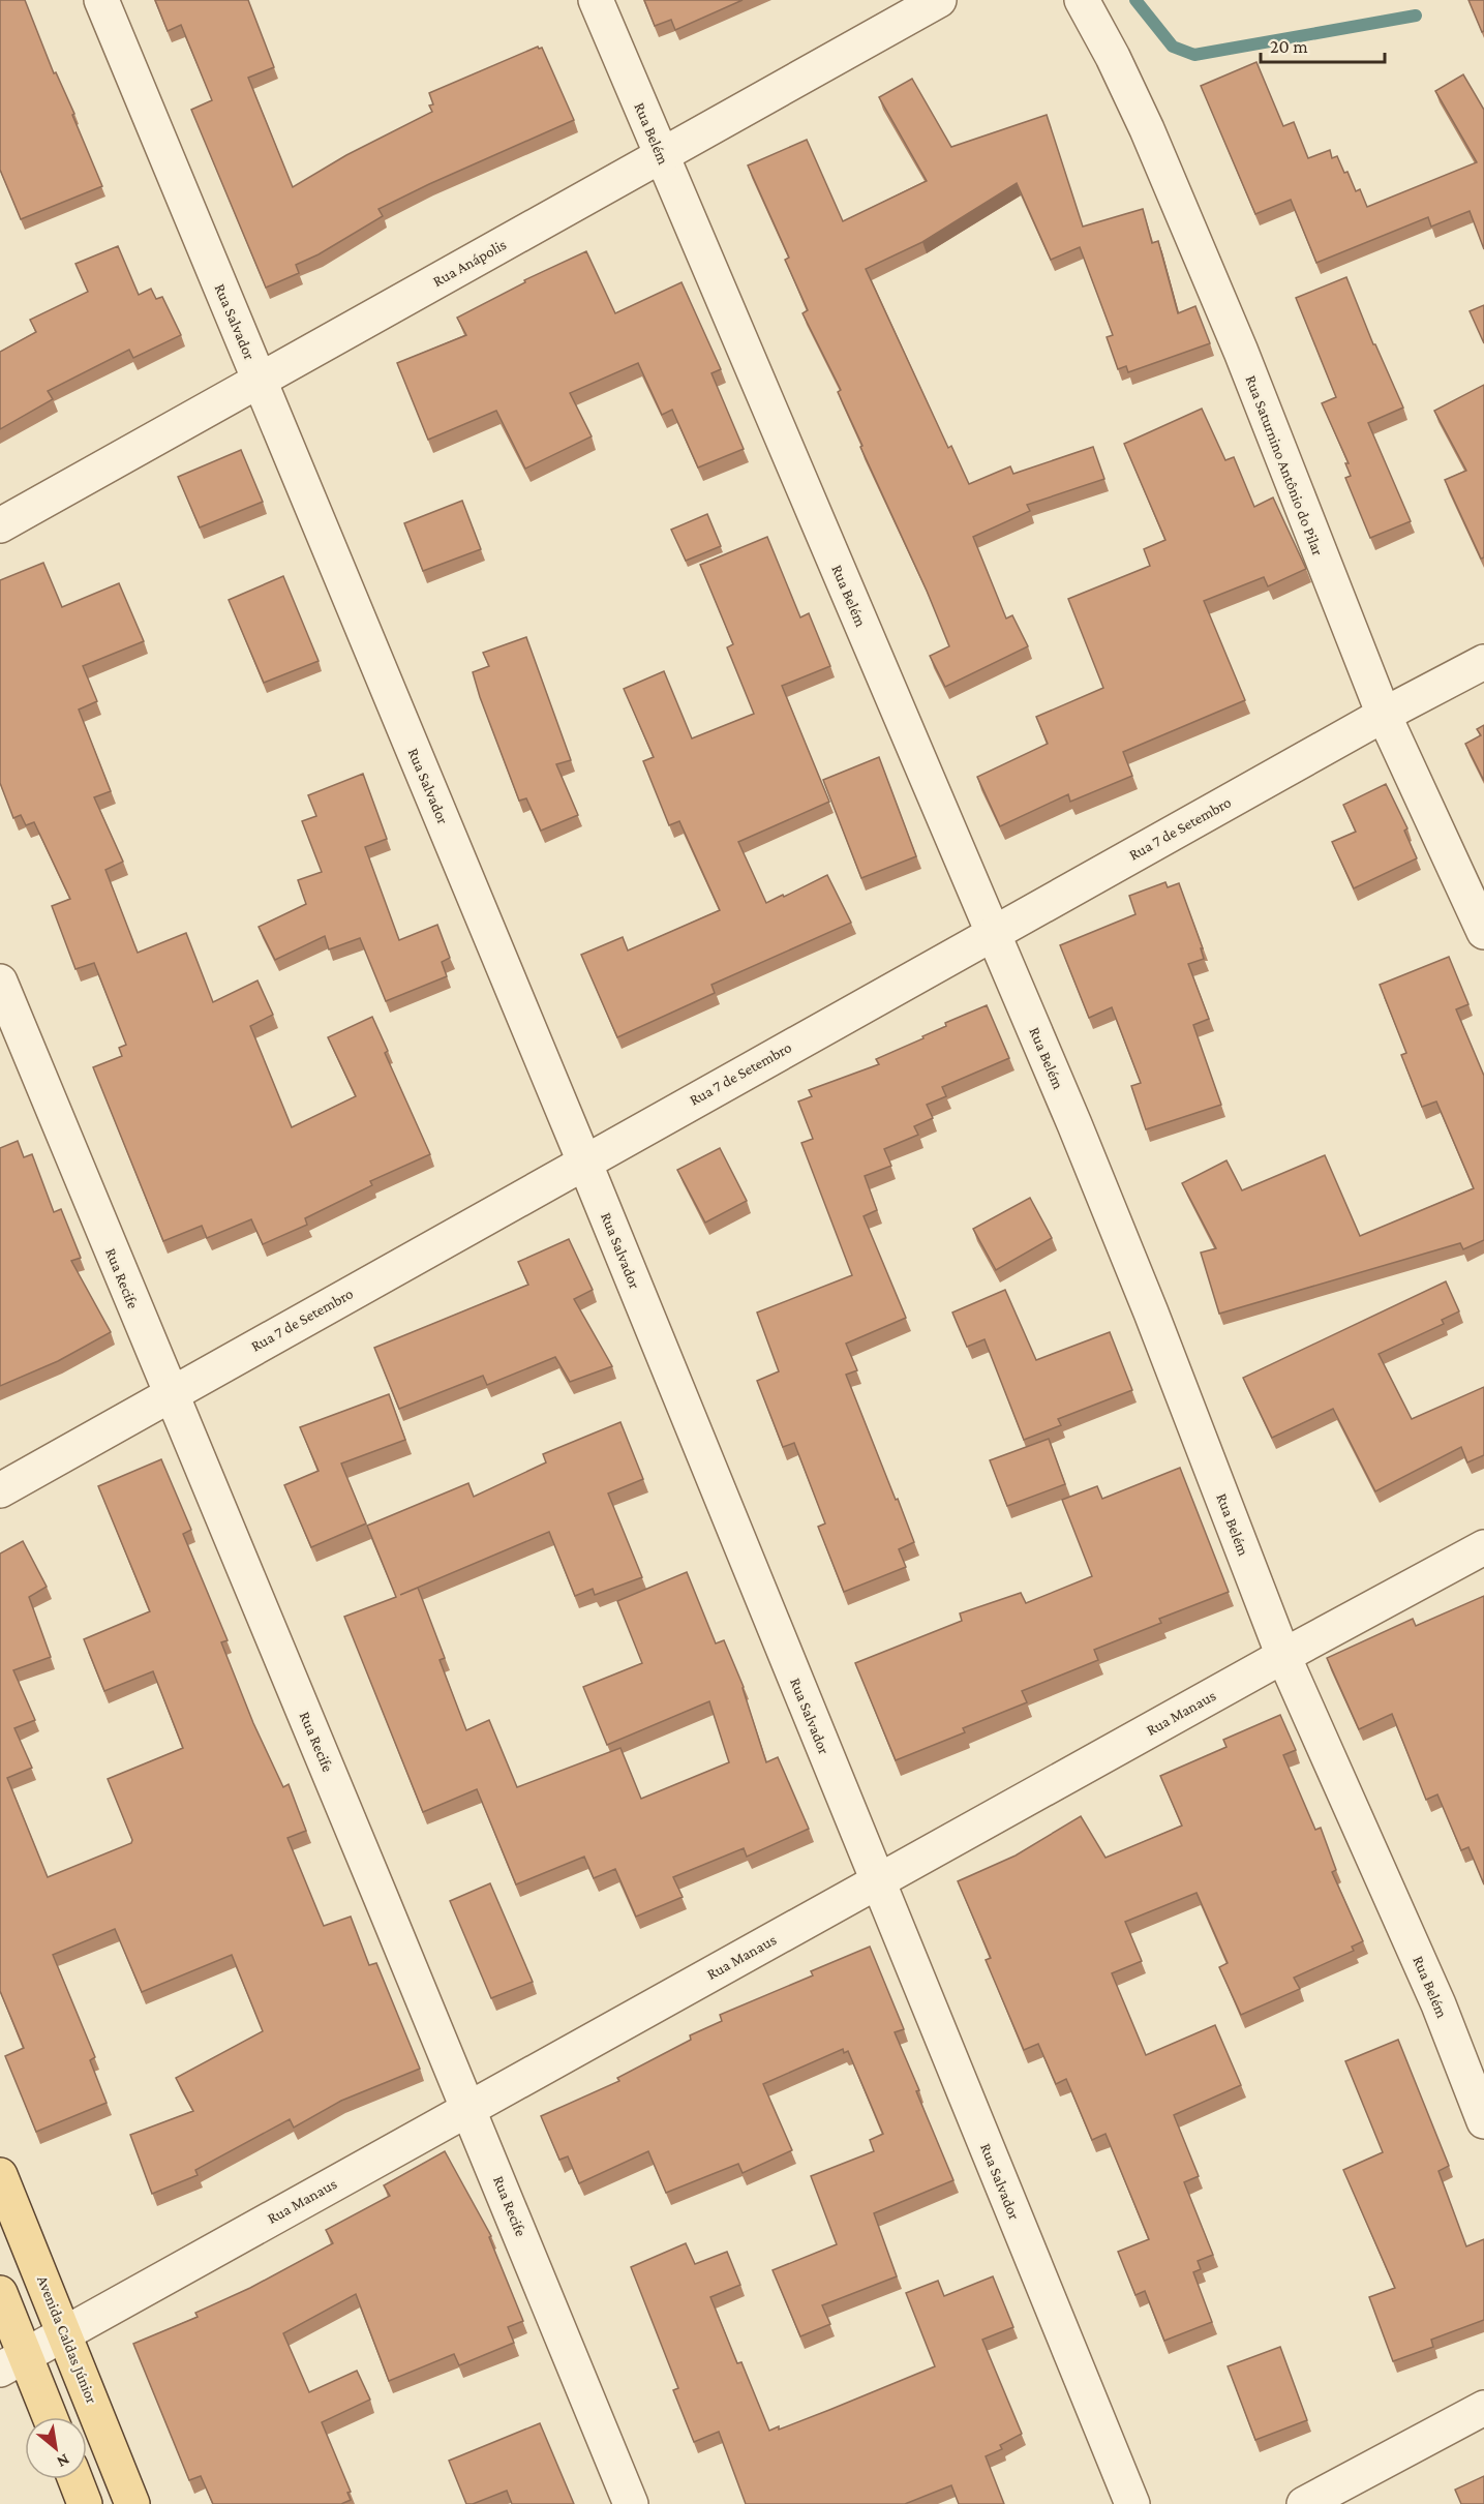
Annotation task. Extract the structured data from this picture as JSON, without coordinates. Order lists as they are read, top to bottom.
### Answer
{
  "streets": {
    "main road": ["Avenida Caldas Júnior"],
    "street": [
      "Rua Belém",
      "Rua Anápolis",
      "Rua Salvador",
      "Rua Saturnino Antônio do Pilar",
      "Rua 7 de Setembro",
      "Rua Recife",
      "Rua Manaus"
    ]
  },
  "crossings": [
    ["Rua Belém", "Rua Anápolis"],
    ["Rua Belém", "Rua 7 de Setembro"],
    ["Rua Belém", "Rua Manaus"],
    ["Rua Anápolis", "Rua Salvador"],
    ["Rua Salvador", "Rua 7 de Setembro"],
    ["Rua Salvador", "Rua Manaus"],
    ["Rua Saturnino Antônio do Pilar", "Rua 7 de Setembro"],
    ["Rua 7 de Setembro", "Rua Recife"],
    ["Rua Recife", "Rua Manaus"],
    ["Rua Manaus", "Avenida Caldas Júnior"]
  ],
  "scale_bar": "20 m",
  "north": "bottom right"
}
